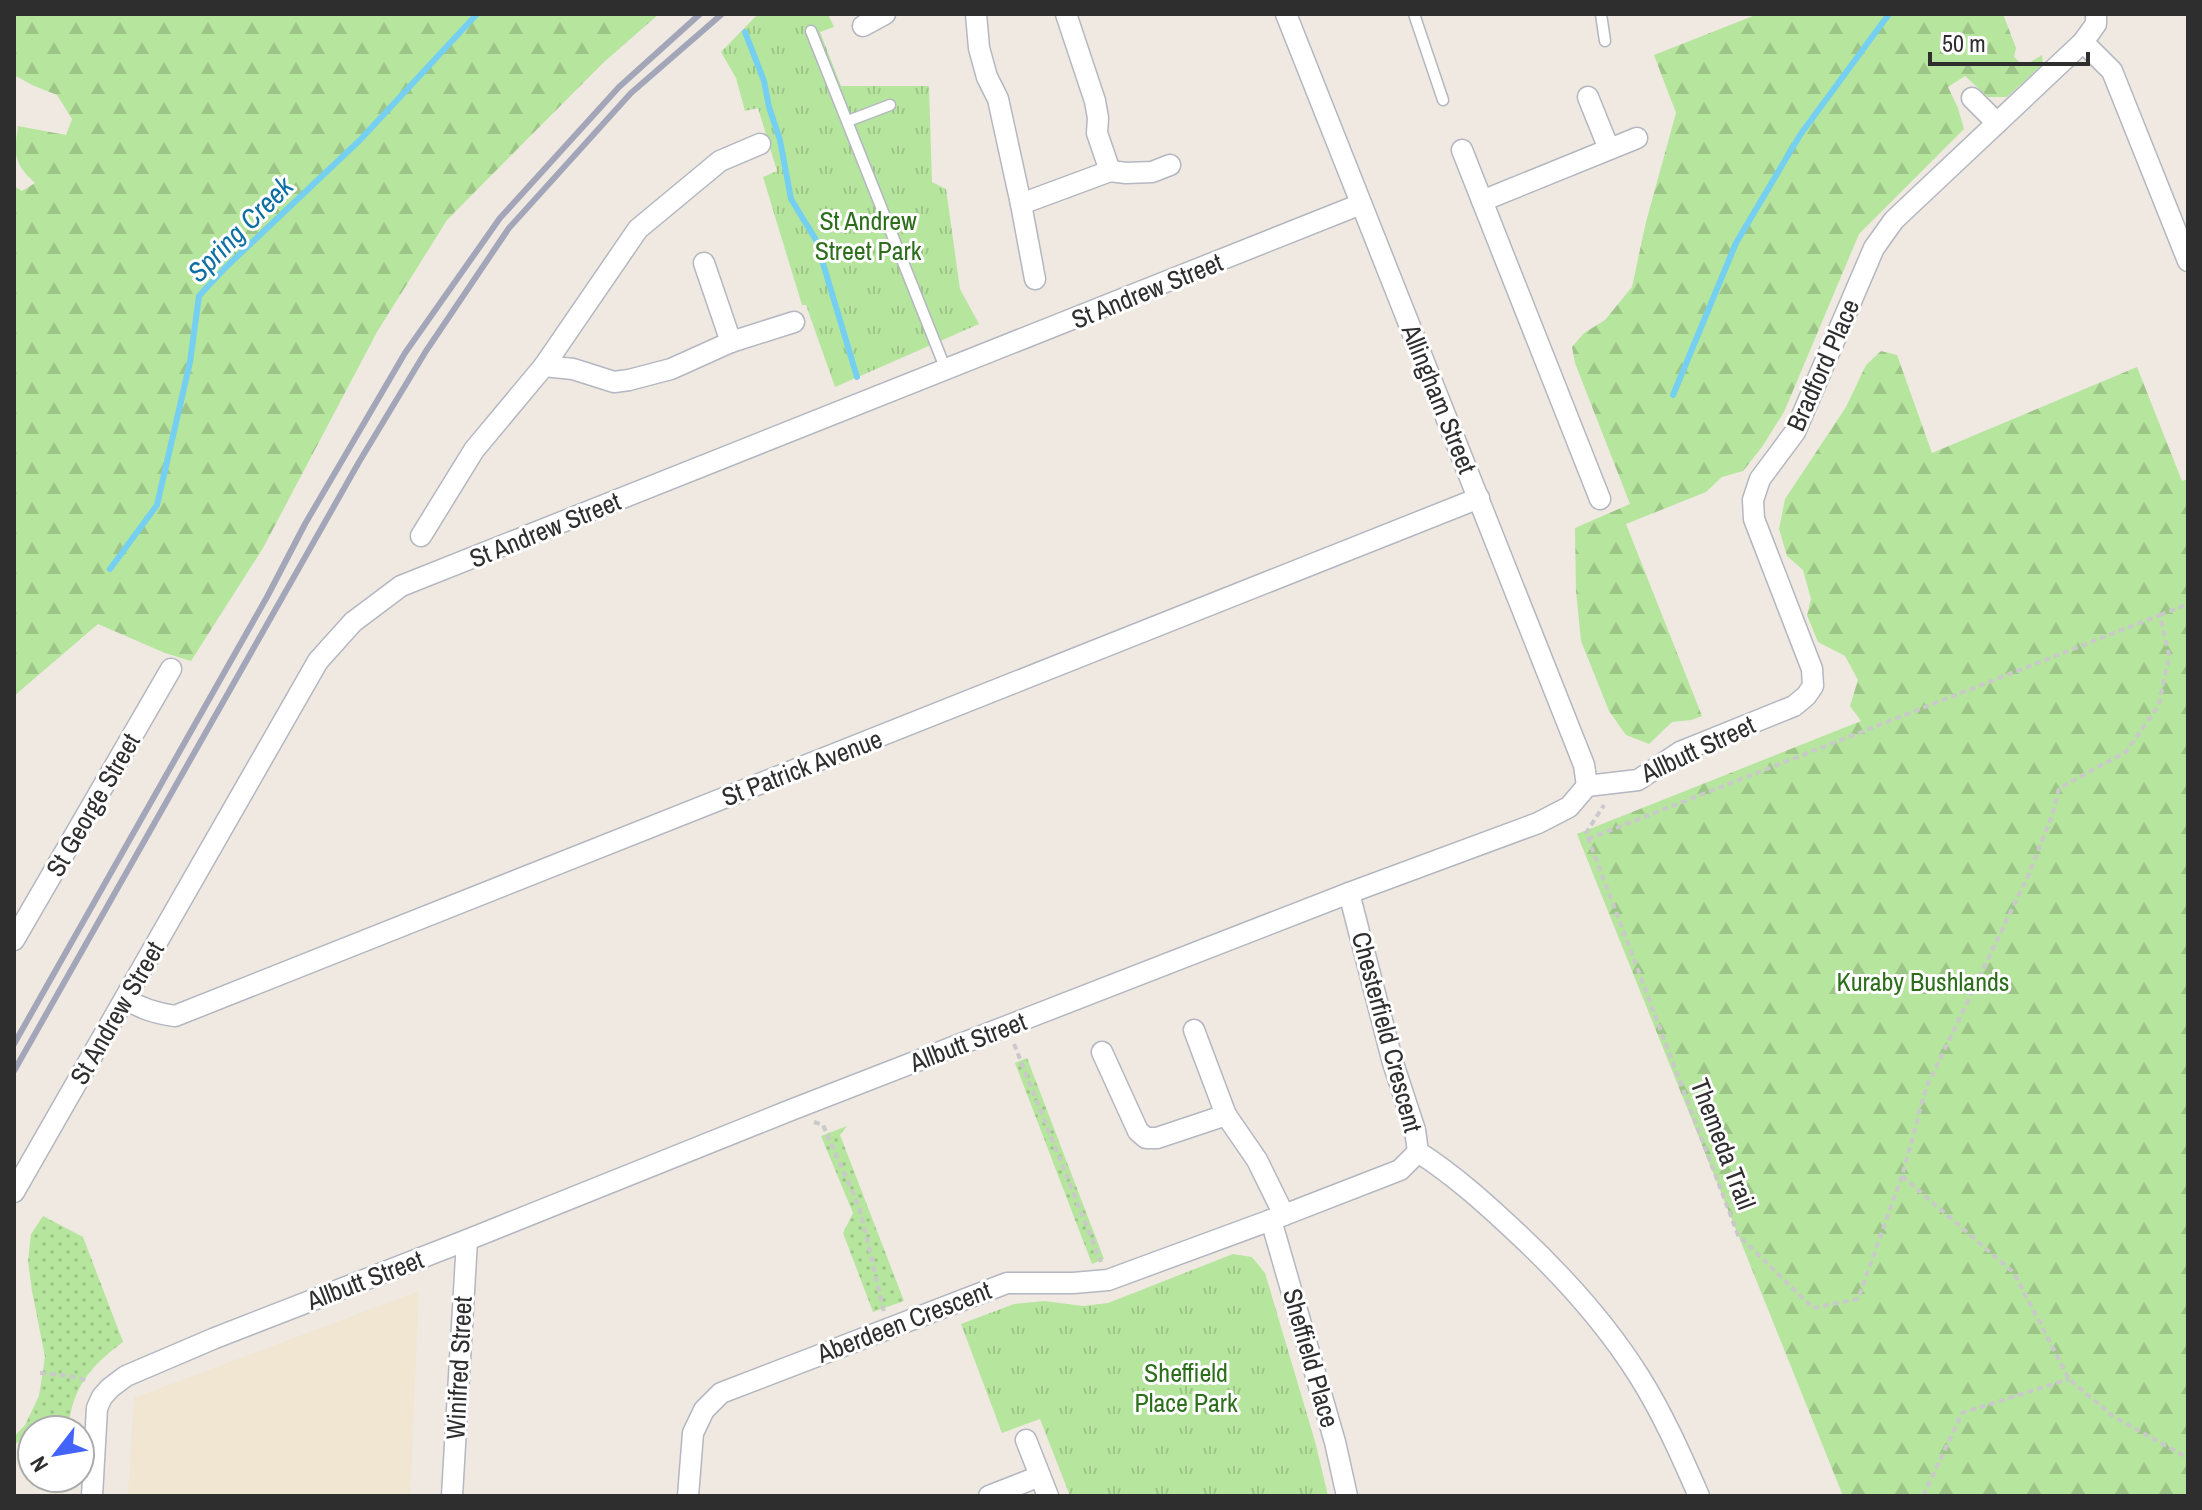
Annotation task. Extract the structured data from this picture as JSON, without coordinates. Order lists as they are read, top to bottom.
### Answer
{
  "streets": {
    "street": [
      "St Andrew Street",
      "Bradford Place",
      "Allingham Street",
      "Allbutt Street",
      "St Patrick Avenue",
      "St George Street",
      "Chesterfield Crescent",
      "Aberdeen Crescent",
      "Sheffield Place",
      "Winifred Street"
    ],
    "path": ["Themeda Trail"]
  },
  "crossings": [
    ["St Andrew Street", "Allingham Street"],
    ["St Andrew Street", "St Patrick Avenue"],
    ["Bradford Place", "Allbutt Street"],
    ["Allingham Street", "Allbutt Street"],
    ["Allingham Street", "St Patrick Avenue"],
    ["Allbutt Street", "Chesterfield Crescent"],
    ["Allbutt Street", "Winifred Street"],
    ["Chesterfield Crescent", "Aberdeen Crescent"],
    ["Aberdeen Crescent", "Sheffield Place"]
  ],
  "water": ["Spring Creek"],
  "parks": ["St Andrew Street Park", "Kuraby Bushlands", "Sheffield Place Park"],
  "scale_bar": "50 m",
  "north": "bottom left"
}
